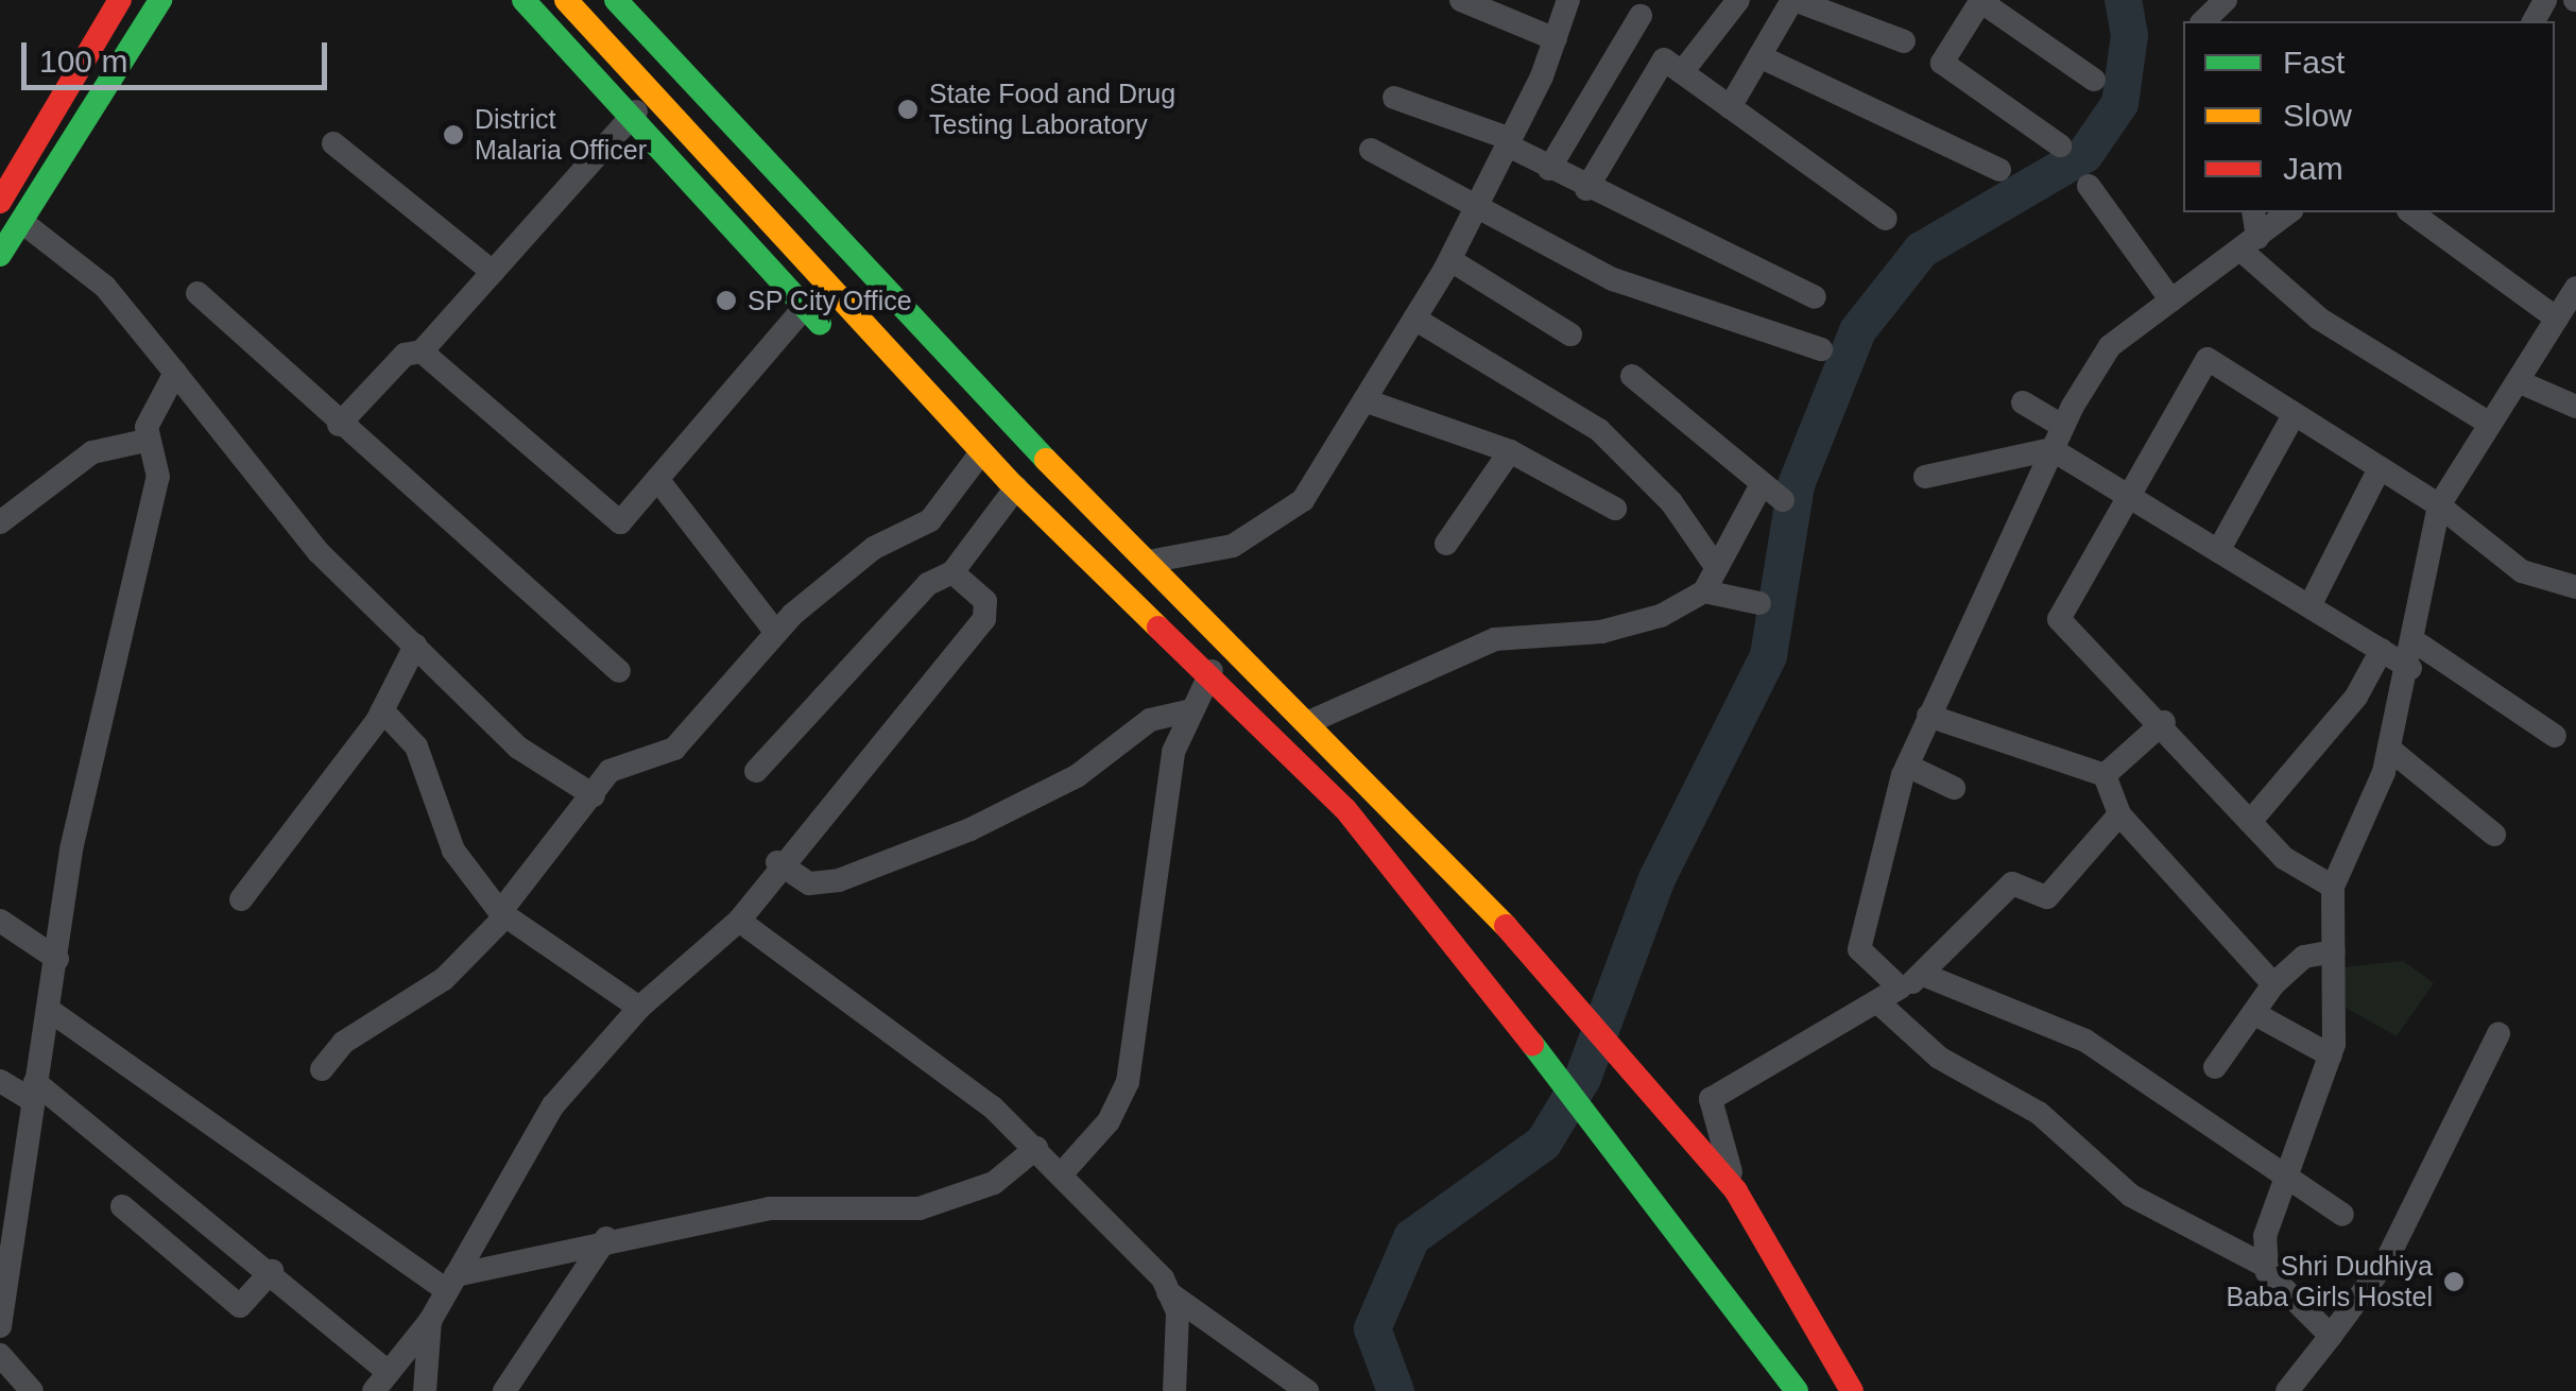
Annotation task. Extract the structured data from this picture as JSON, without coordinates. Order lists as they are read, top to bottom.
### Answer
{
  "places": [
    "State Food and Drug Testing Laboratory",
    "District Malaria Officer",
    "SP City Office",
    "Shri Dudhiya Baba Girls Hostel"
  ],
  "legend": ["Fast", "Slow", "Jam"],
  "scale_bar": "100 m"
}
